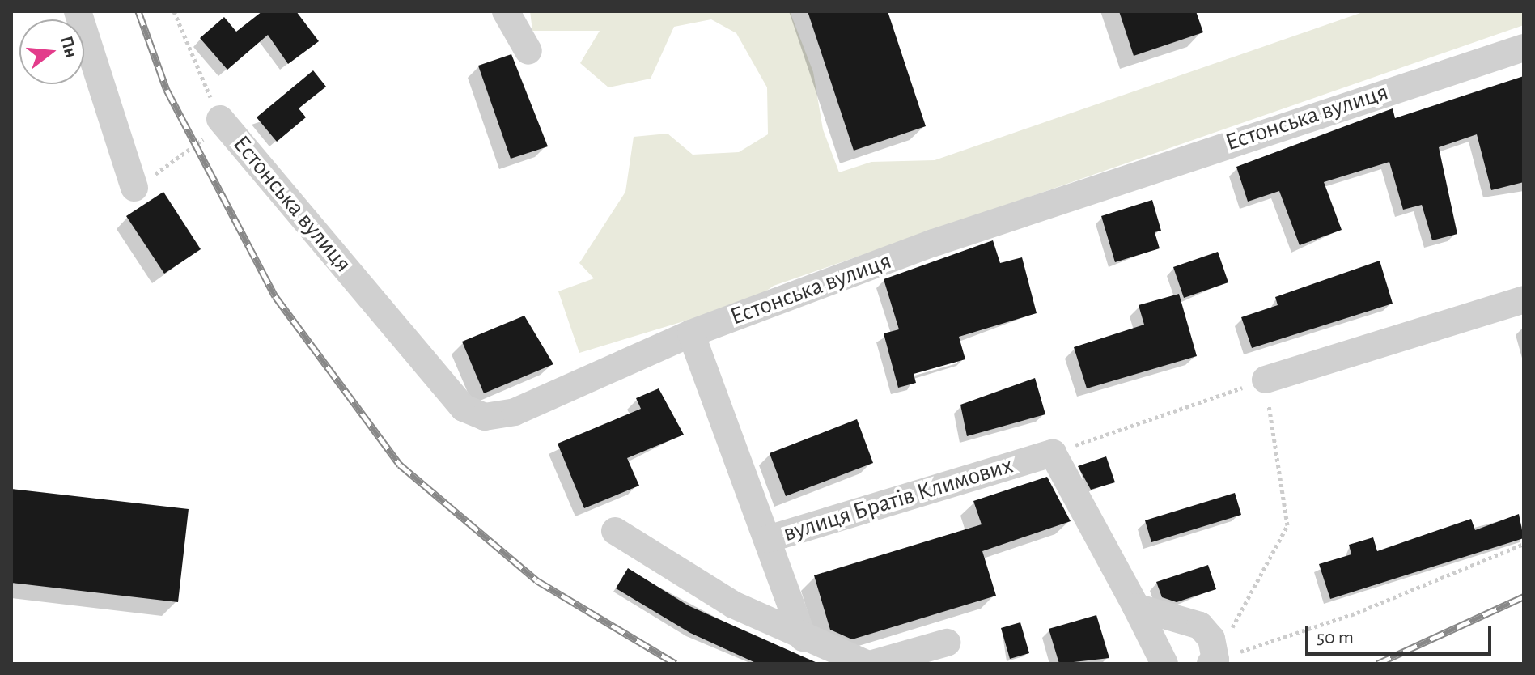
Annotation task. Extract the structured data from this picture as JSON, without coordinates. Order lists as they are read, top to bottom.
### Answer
{
  "streets": {
    "street": ["Естонська вулиця", "вулиця Братів Климових"]
  },
  "crossings": [
    ["Естонська вулиця", "вулиця Братів Климових"]
  ],
  "scale_bar": "50 m",
  "north": "right"
}
